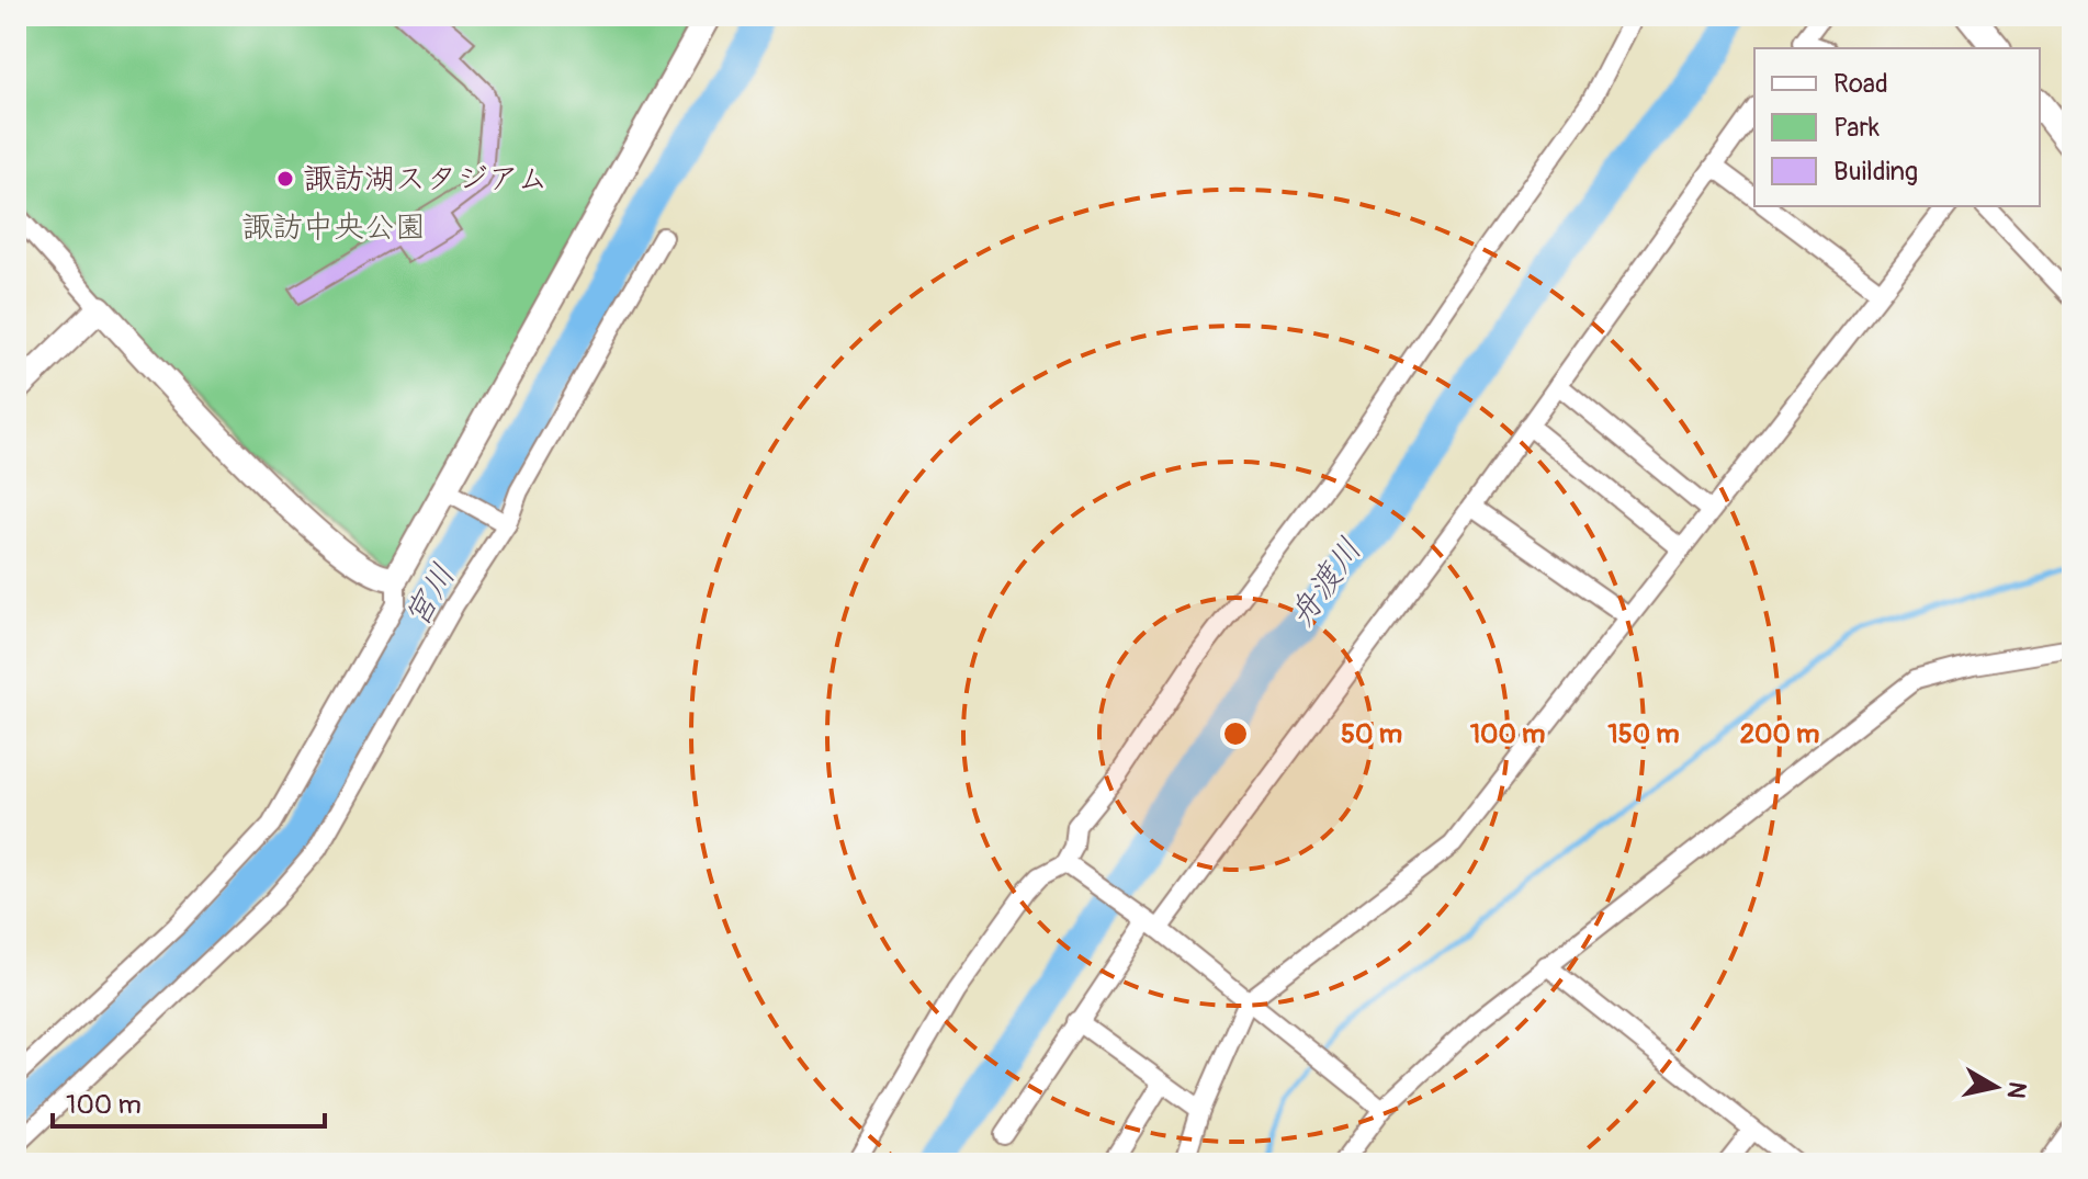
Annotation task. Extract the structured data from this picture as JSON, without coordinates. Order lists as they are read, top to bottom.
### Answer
{
  "water": ["舟渡川", "宮川"],
  "parks": ["諏訪中央公園"],
  "places": ["諏訪湖スタジアム"],
  "legend": ["Road", "Park", "Building"],
  "scale_bar": "100 m",
  "north": "right",
  "rings": [
    "50 m",
    "100 m",
    "150 m",
    "200 m"
  ]
}
